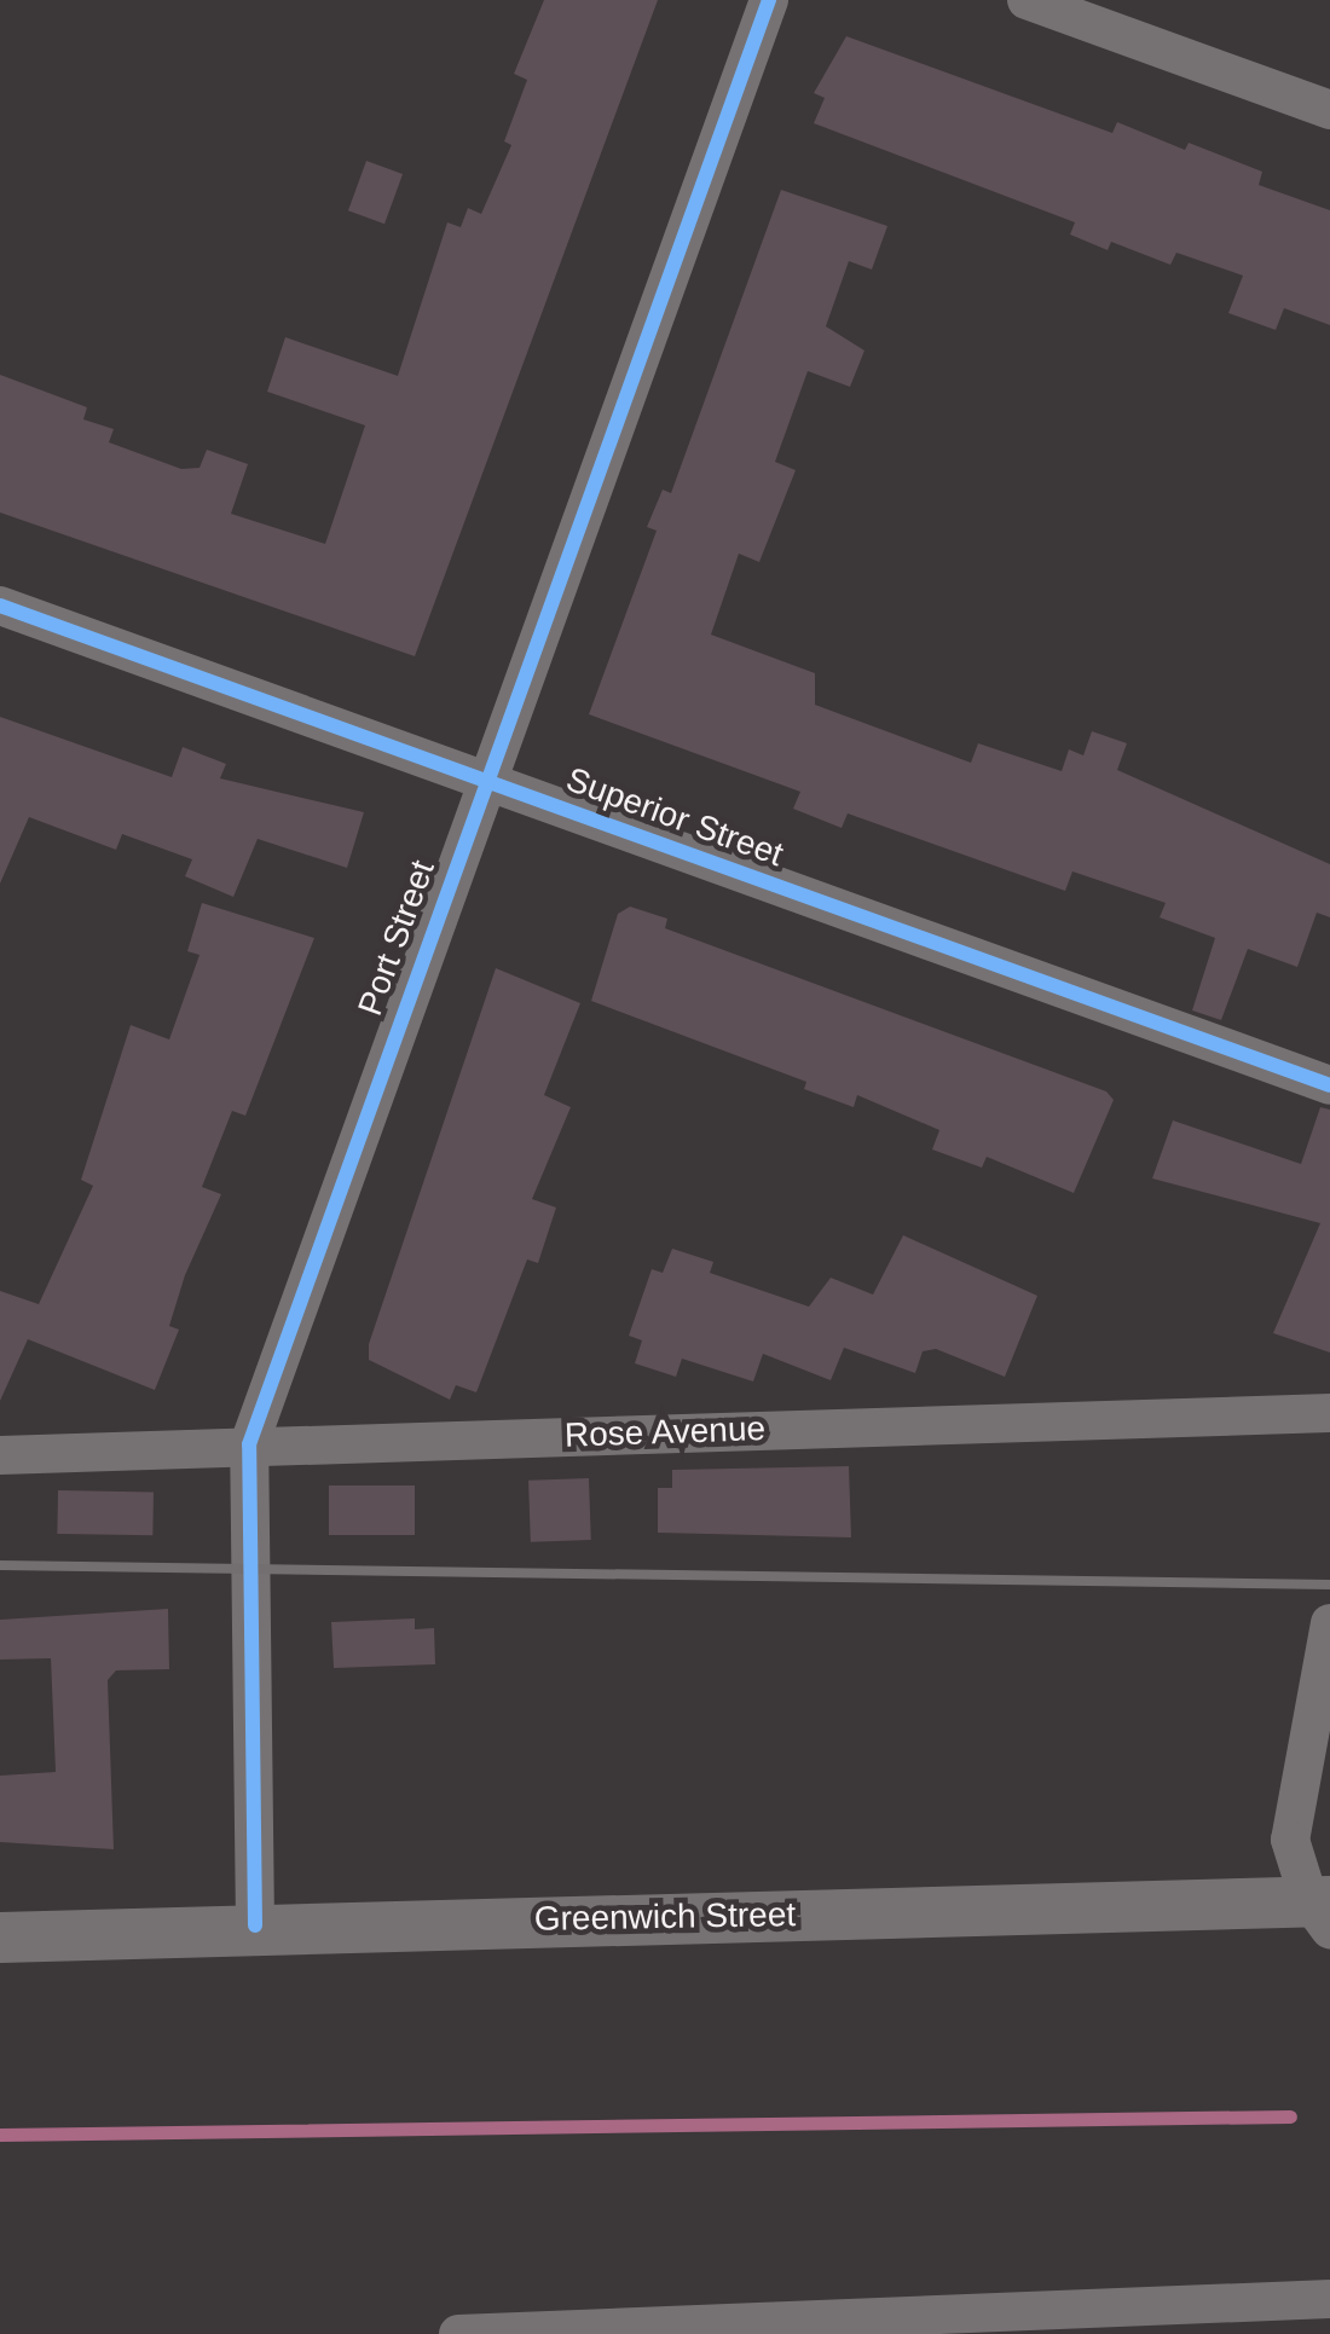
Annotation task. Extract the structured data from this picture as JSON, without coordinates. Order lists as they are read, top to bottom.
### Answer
{
  "streets": {
    "street": [
      "Superior Street",
      "Port Street",
      "Rose Avenue",
      "Greenwich Street"
    ]
  },
  "crossings": [
    ["Superior Street", "Port Street"],
    ["Port Street", "Rose Avenue"],
    ["Port Street", "Greenwich Street"]
  ]
}
